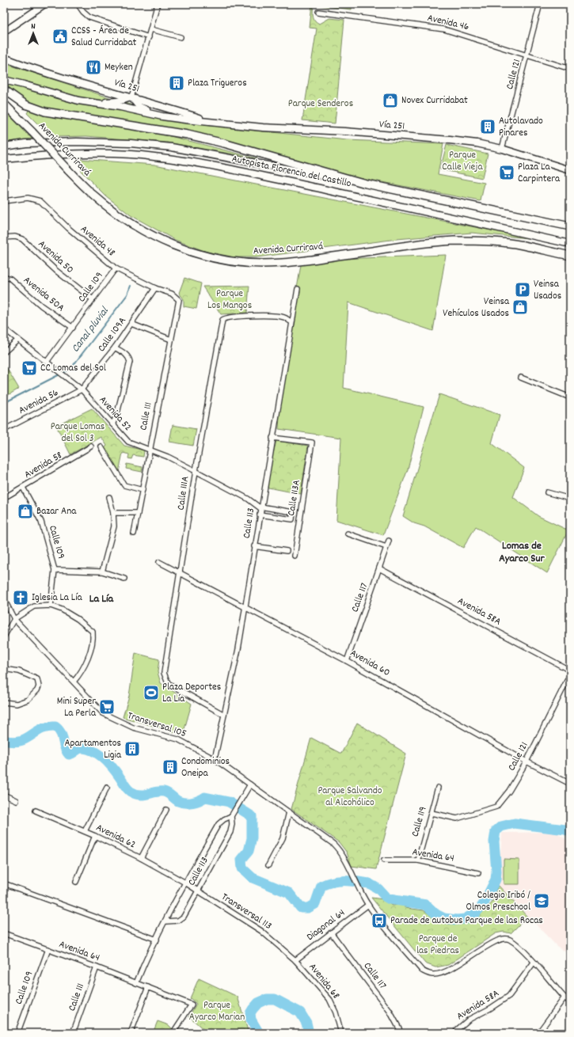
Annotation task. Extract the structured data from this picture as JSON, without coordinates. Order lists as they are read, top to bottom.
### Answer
{
  "streets": {
    "highway": ["Avenida Curriravá", "Autopista Florencio del Castillo"],
    "main road": ["Vía 251"],
    "street": [
      "Avenida 46",
      "Calle 121",
      "Avenida 48",
      "Avenida 50",
      "Calle 109",
      "Avenida 50A",
      "Calle 109A",
      "Avenida 56",
      "Avenida 52",
      "Calle 111",
      "Avenida 58",
      "Calle 111A",
      "Calle 113A",
      "Calle 113",
      "Calle 117",
      "Avenida 58A",
      "Avenida 60",
      "Transversal 105",
      "Calle 119",
      "Avenida 62",
      "Avenida 64",
      "Transversal 113",
      "Diagonal 64",
      "Avenida 68"
    ]
  },
  "crossings": [
    ["Avenida 46", "Calle 121"],
    ["Calle 121", "Vía 251"],
    ["Calle 121", "Avenida 60"],
    ["Calle 121", "Calle 119"],
    ["Avenida Curriravá", "Autopista Florencio del Castillo"],
    ["Avenida 48", "Calle 109"],
    ["Avenida 48", "Calle 109A"],
    ["Avenida 48", "Calle 111"],
    ["Avenida 50", "Calle 109"],
    ["Calle 109", "Avenida 50A"],
    ["Calle 109", "Avenida 52"],
    ["Calle 109", "Avenida 58"],
    ["Calle 109", "Avenida 64"],
    ["Calle 109A", "Avenida 56"],
    ["Calle 109A", "Avenida 52"],
    ["Avenida 56", "Avenida 52"],
    ["Avenida 52", "Calle 111"],
    ["Avenida 52", "Calle 111A"],
    ["Avenida 52", "Calle 113"],
    ["Calle 111", "Avenida 64"],
    ["Calle 111A", "Calle 113"],
    ["Calle 111A", "Avenida 60"],
    ["Calle 113A", "Calle 113"],
    ["Calle 113", "Avenida 60"],
    ["Calle 113", "Transversal 105"],
    ["Calle 113", "Avenida 62"],
    ["Calle 113", "Avenida 64"],
    ["Calle 113", "Transversal 113"],
    ["Calle 117", "Avenida 58A"],
    ["Calle 117", "Avenida 60"],
    ["Calle 117", "Diagonal 64"],
    ["Avenida 58A", "Transversal 105"],
    ["Transversal 105", "Diagonal 64"],
    ["Calle 119", "Avenida 64"],
    ["Avenida 62", "Transversal 113"],
    ["Transversal 113", "Diagonal 64"],
    ["Transversal 113", "Avenida 68"],
    ["Diagonal 64", "Avenida 68"]
  ],
  "districts": ["Lomas de Ayarco Sur", "La Lía"],
  "water": ["Canal pluvial"],
  "parks": [
    "Parque Senderos",
    "Parque Calle Vieja",
    "Parque Los Mangos",
    "Parque Lomas del Sol 3",
    "Parque Salvando al Alcohólico",
    "Parque de las Piedras",
    "Parque Ayarco Marian"
  ],
  "places": {
    "public building": ["CCSS - Área de Salud Curridabat"],
    "restaurant": ["Meyken"],
    "building": [
      "Plaza Trigueros",
      "Autolavado Pinares",
      "Apartamentos Ligia",
      "Condominios Oneipa"
    ],
    "shop": ["Novex Curridabat", "Veinsa Vehículos Usados", "Bazar Ana"],
    "supermarket": ["Plaza La Carpintera", "CC Lomas del Sol", "Mini Super La Perla"],
    "parking": ["Veinsa Usados"],
    "church": ["Iglesia La Lía"],
    "sports": ["Plaza Deportes La Lía"],
    "school or university": ["Colegio Iribó / Olmos Preschool"],
    "bus stop": ["Parade de autobus Parque de las Rocas"]
  },
  "north": "top"
}
